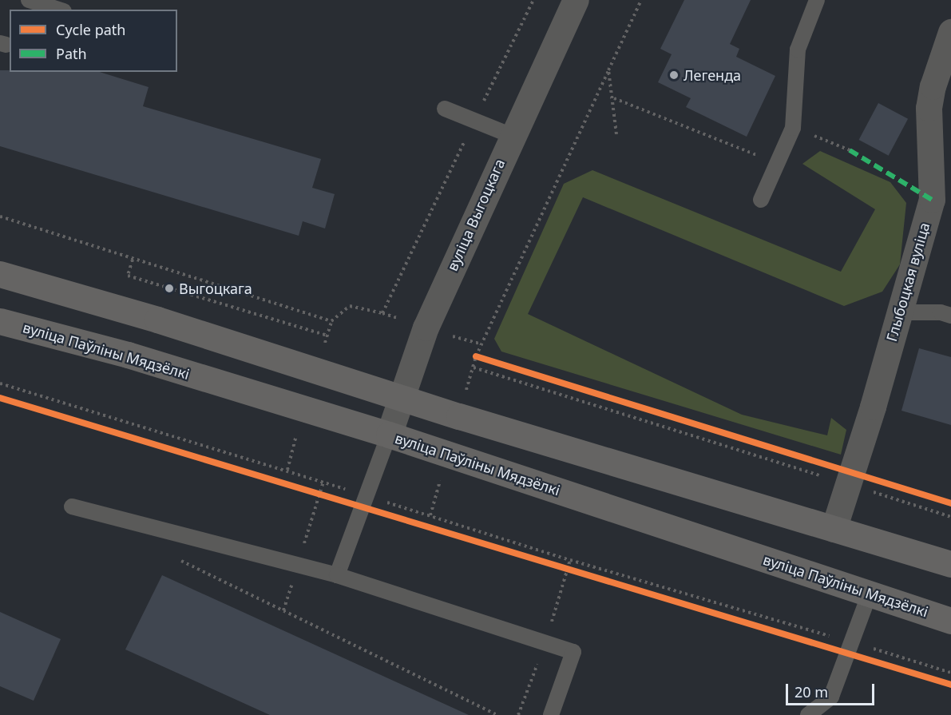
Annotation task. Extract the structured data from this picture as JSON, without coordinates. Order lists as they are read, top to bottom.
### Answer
{
  "streets": {
    "street": ["вуліца Выгоцкага", "Глыбоцкая вуліца", "вуліца Паўліны Мядзёлкі"]
  },
  "crossings": [
    ["вуліца Выгоцкага", "вуліца Паўліны Мядзёлкі"]
  ],
  "places": ["Легенда", "Выгоцкага"],
  "legend": ["Cycle path", "Path"],
  "scale_bar": "20 m"
}
